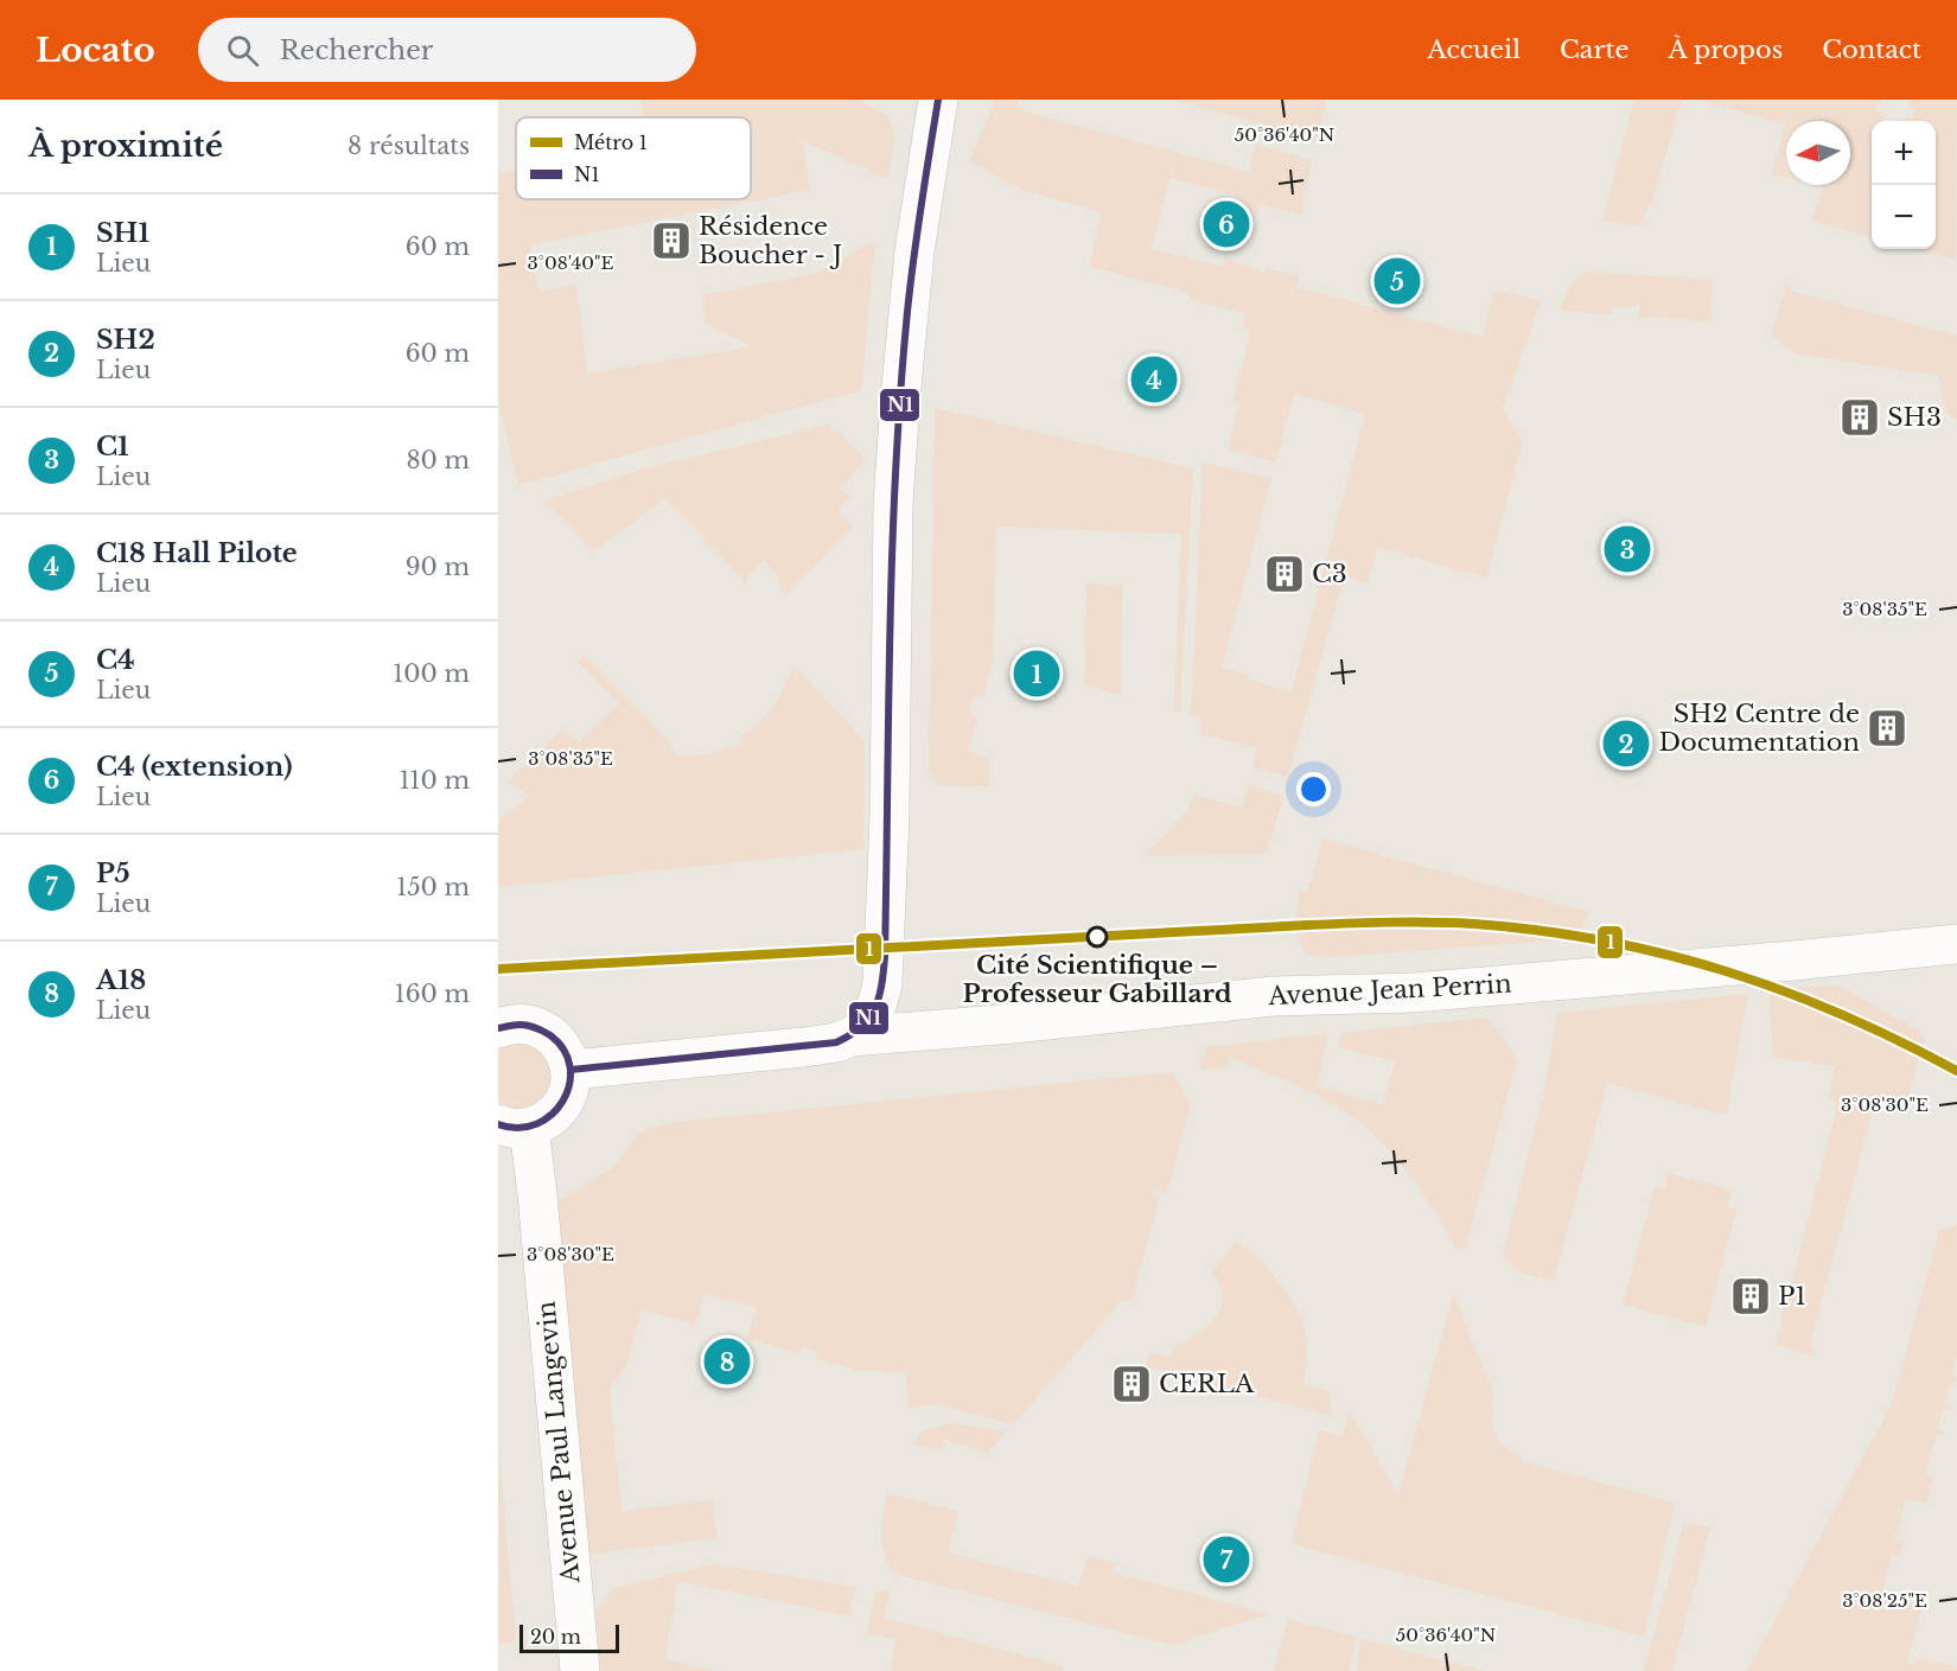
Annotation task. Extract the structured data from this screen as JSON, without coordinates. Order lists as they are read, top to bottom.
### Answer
{
  "streets": {
    "street": ["Avenue Jean Perrin", "Avenue Paul Langevin"]
  },
  "places": {
    "building": [
      "Résidence Boucher - J",
      "SH3",
      "C3",
      "SH2 Centre de Documentation",
      "P1",
      "CERLA"
    ],
    "other": ["Cité Scientifique – Professeur Gabillard"]
  },
  "lines": ["transit line N1", "metro line 1"],
  "legend": ["Métro 1", "N1"],
  "scale_bar": "20 m",
  "north": "left",
  "page": {
    "header": "Locato",
    "search": "Rechercher",
    "nav": [
      "Accueil",
      "Carte",
      "À propos",
      "Contact"
    ],
    "heading": ["À proximité", "8 résultats"],
    "map_buttons": ["+", "−"],
    "list": [
      {
        "mark": "1",
        "name": "SH1",
        "note": "Lieu",
        "value": "60 m"
      },
      {
        "mark": "2",
        "name": "SH2",
        "note": "Lieu",
        "value": "60 m"
      },
      {
        "mark": "3",
        "name": "C1",
        "note": "Lieu",
        "value": "80 m"
      },
      {
        "mark": "4",
        "name": "C18 Hall Pilote",
        "note": "Lieu",
        "value": "90 m"
      },
      {
        "mark": "5",
        "name": "C4",
        "note": "Lieu",
        "value": "100 m"
      },
      {
        "mark": "6",
        "name": "C4 (extension)",
        "note": "Lieu",
        "value": "110 m"
      },
      {
        "mark": "7",
        "name": "P5",
        "note": "Lieu",
        "value": "150 m"
      },
      {
        "mark": "8",
        "name": "A18",
        "note": "Lieu",
        "value": "160 m"
      }
    ],
    "pins": [
      "6",
      "5",
      "4",
      "3",
      "1",
      "2",
      "8",
      "7"
    ],
    "scale": "20 m"
  },
  "coordinates": [
    "50°36'40\"N",
    "3°08'40\"E",
    "3°08'35\"E",
    "3°08'30\"E",
    "3°08'25\"E"
  ]
}
